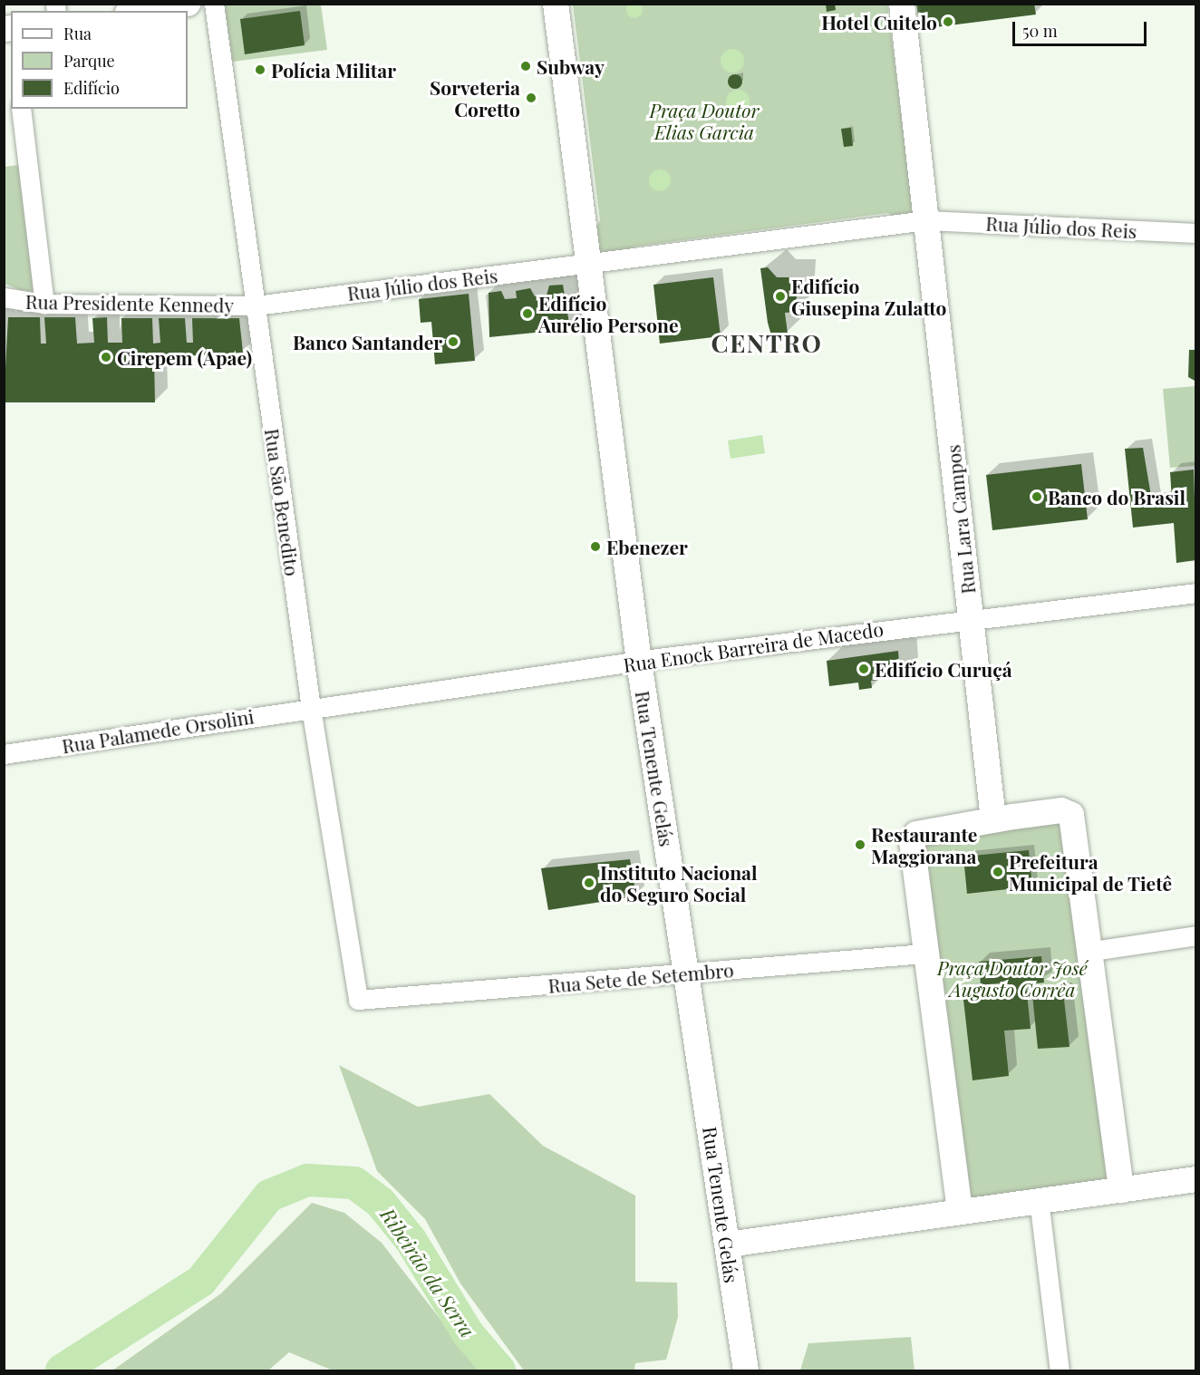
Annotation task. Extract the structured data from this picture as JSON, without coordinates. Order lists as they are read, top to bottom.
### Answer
{
  "streets": {
    "street": [
      "Rua Júlio dos Reis",
      "Rua Presidente Kennedy",
      "Rua São Benedito",
      "Rua Lara Campos",
      "Rua Enock Barreira de Macedo",
      "Rua Palamede Orsolini",
      "Rua Tenente Gelás",
      "Rua Sete de Setembro"
    ]
  },
  "crossings": [
    ["Rua Júlio dos Reis", "Rua Presidente Kennedy"],
    ["Rua Júlio dos Reis", "Rua São Benedito"],
    ["Rua Júlio dos Reis", "Rua Lara Campos"],
    ["Rua Júlio dos Reis", "Rua Tenente Gelás"],
    ["Rua Presidente Kennedy", "Rua São Benedito"],
    ["Rua São Benedito", "Rua Enock Barreira de Macedo"],
    ["Rua São Benedito", "Rua Palamede Orsolini"],
    ["Rua São Benedito", "Rua Sete de Setembro"],
    ["Rua Lara Campos", "Rua Enock Barreira de Macedo"],
    ["Rua Enock Barreira de Macedo", "Rua Palamede Orsolini"],
    ["Rua Enock Barreira de Macedo", "Rua Tenente Gelás"],
    ["Rua Tenente Gelás", "Rua Sete de Setembro"]
  ],
  "districts": ["CENTRO"],
  "water": ["Ribeirão da Serra"],
  "parks": ["Praça Doutor Elias Garcia", "Praça Doutor José Augusto Corrêa"],
  "places": [
    "Hotel Cuitelo",
    "Subway",
    "Polícia Militar",
    "Sorveteria Coretto",
    "Edifício Giusepina Zulatto",
    "Edifício Aurélio Persone",
    "Banco Santander",
    "Cirepem (Apae)",
    "Banco do Brasil",
    "Ebenezer",
    "Edifício Curuçá",
    "Restaurante Maggiorana",
    "Prefeitura Municipal de Tietê",
    "Instituto Nacional do Seguro Social"
  ],
  "legend": ["Rua", "Parque", "Edifício"],
  "scale_bar": "50 m"
}
